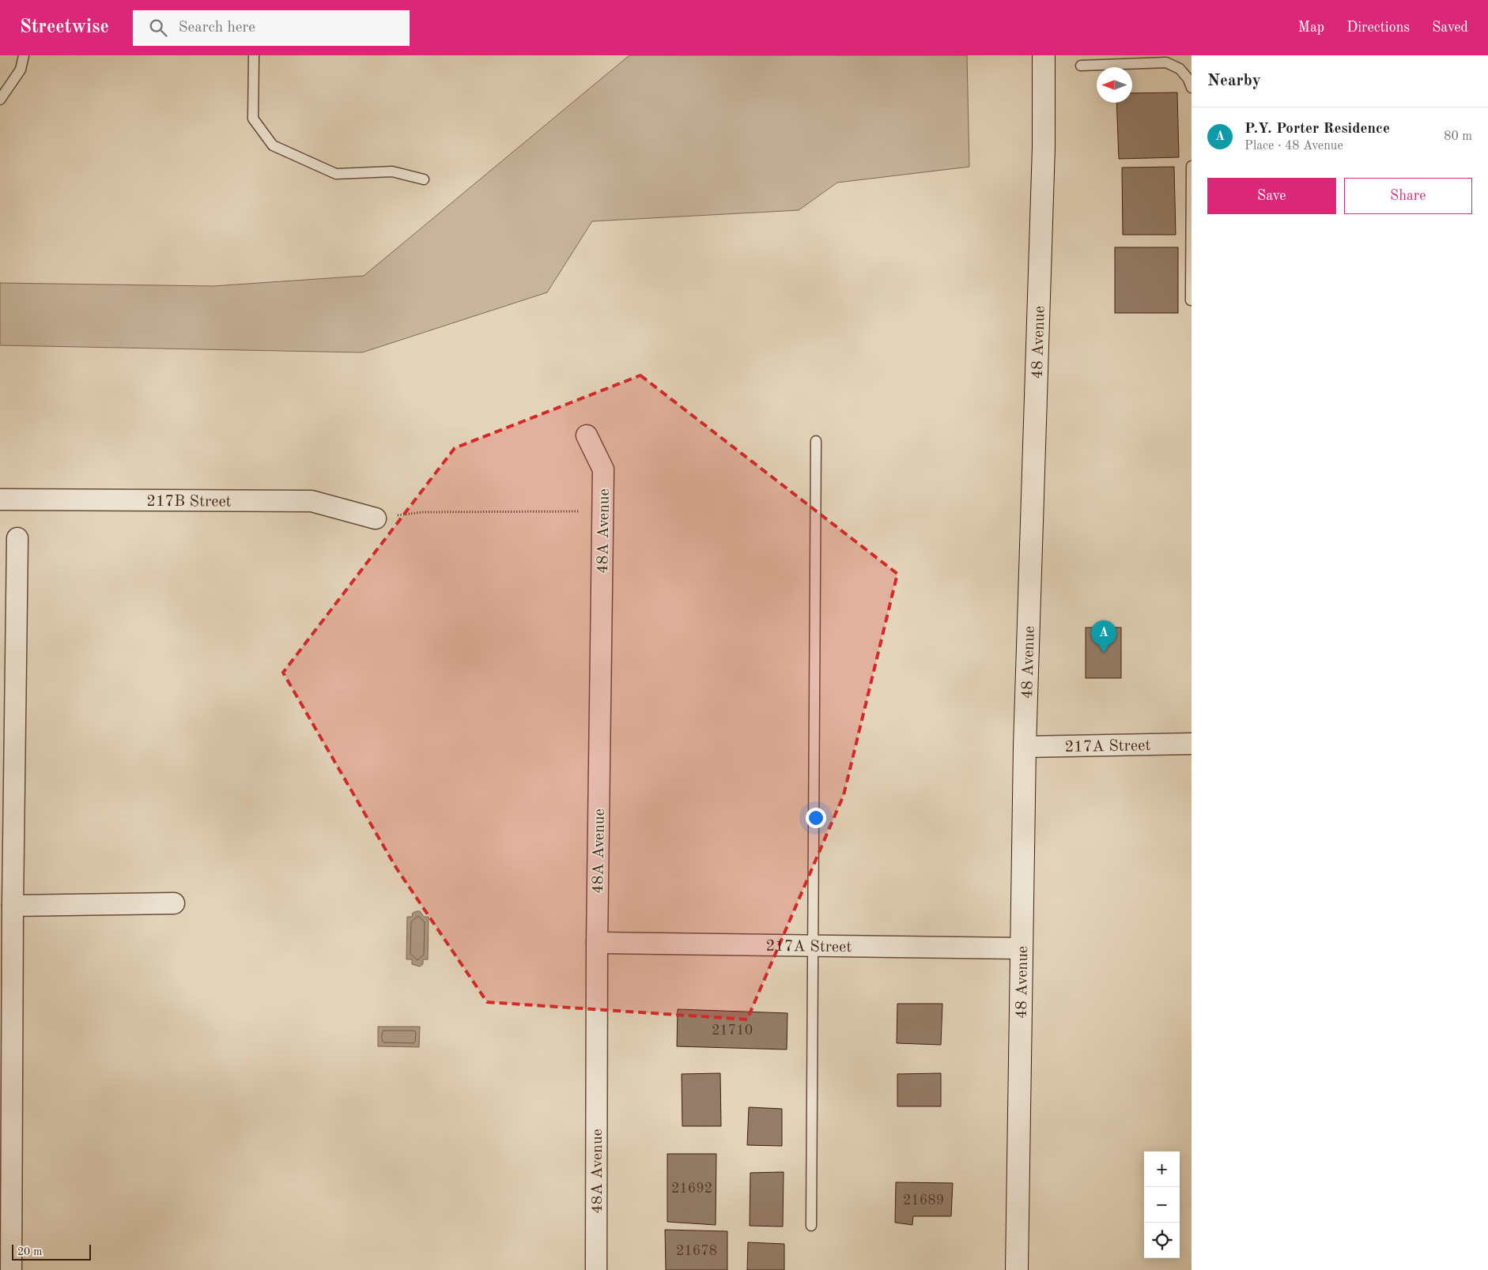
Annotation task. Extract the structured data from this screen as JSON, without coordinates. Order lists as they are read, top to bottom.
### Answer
{
  "streets": {
    "main road": ["48 Avenue"],
    "street": ["217B Street", "48A Avenue", "217A Street"]
  },
  "crossings": [
    ["48 Avenue", "217A Street"],
    ["48A Avenue", "217A Street"]
  ],
  "house_numbers": [
    "21710",
    "21692",
    "21689",
    "21678"
  ],
  "scale_bar": "20 m",
  "north": "left",
  "page": {
    "header": "Streetwise",
    "search": "Search here",
    "nav": ["Map", "Directions", "Saved"],
    "heading": "Nearby",
    "list": [
      {
        "mark": "A",
        "name": "P.Y. Porter Residence",
        "note": "Place · 48 Avenue",
        "value": "80 m"
      }
    ],
    "buttons": ["Save", "Share"],
    "pins": "A",
    "map_buttons": ["+", "−"],
    "scale": "20 m"
  }
}
